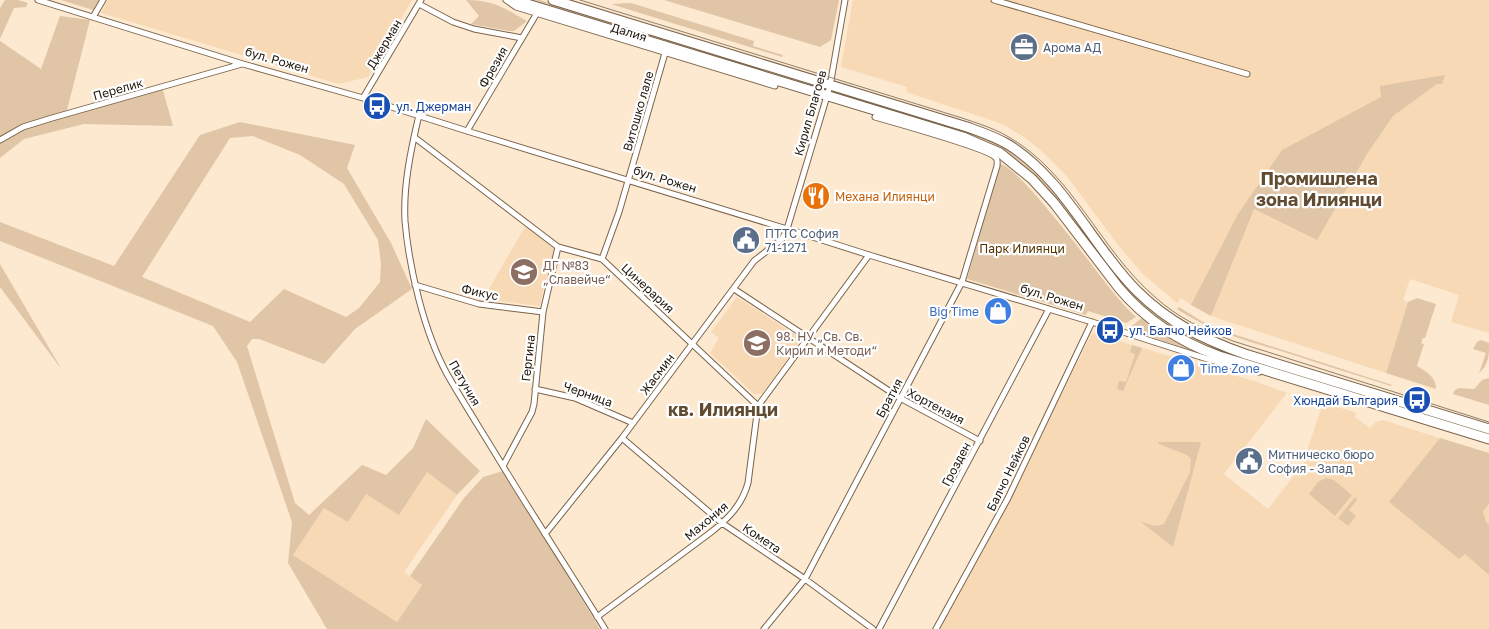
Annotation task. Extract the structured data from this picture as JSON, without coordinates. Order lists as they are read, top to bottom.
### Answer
{
  "streets": {
    "main road": ["бул. Рожен"],
    "street": [
      "Далия",
      "Джерман",
      "Фрезия",
      "Перелик",
      "Витошко лале",
      "Кирил Благоев",
      "Цинерария",
      "Фикус",
      "Гергина",
      "Жасмин",
      "Петуния",
      "Черница",
      "Братия",
      "Хортензия",
      "Грозден",
      "Балчо Нейков",
      "Махония",
      "Комета"
    ]
  },
  "crossings": [
    ["Далия", "бул. Рожен"],
    ["Далия", "Фрезия"],
    ["Далия", "Витошко лале"],
    ["Джерман", "бул. Рожен"],
    ["бул. Рожен", "Фрезия"],
    ["бул. Рожен", "Перелик"],
    ["бул. Рожен", "Витошко лале"],
    ["бул. Рожен", "Кирил Благоев"],
    ["бул. Рожен", "Жасмин"],
    ["бул. Рожен", "Петуния"],
    ["бул. Рожен", "Братия"],
    ["бул. Рожен", "Грозден"],
    ["бул. Рожен", "Балчо Нейков"],
    ["Витошко лале", "Цинерария"],
    ["Кирил Благоев", "Жасмин"],
    ["Цинерария", "Гергина"],
    ["Цинерария", "Жасмин"],
    ["Цинерария", "Петуния"],
    ["Цинерария", "Махония"],
    ["Фикус", "Гергина"],
    ["Фикус", "Петуния"],
    ["Гергина", "Петуния"],
    ["Гергина", "Черница"],
    ["Жасмин", "Петуния"],
    ["Жасмин", "Черница"],
    ["Жасмин", "Хортензия"],
    ["Жасмин", "Комета"],
    ["Петуния", "Махония"],
    ["Братия", "Хортензия"],
    ["Братия", "Комета"],
    ["Хортензия", "Грозден"],
    ["Махония", "Комета"]
  ],
  "districts": ["Промишлена зона Илиянци", "кв. Илиянци"],
  "parks": ["Парк Илиянци"],
  "places": {
    "office": ["Арома АД"],
    "bus stop": ["ул. Джерман", "ул. Балчо Нейков", "Хюндай България"],
    "restaurant": ["Механа Илиянци"],
    "public building": ["ПТТС София 71-1271", "Митническо бюро София - Запад"],
    "school or university": ["ДГ №83 „Славейче“", "98. НУ „Св. Св. Кирил и Методи“"],
    "shop": ["Big Time", "Time Zone"]
  }
}
